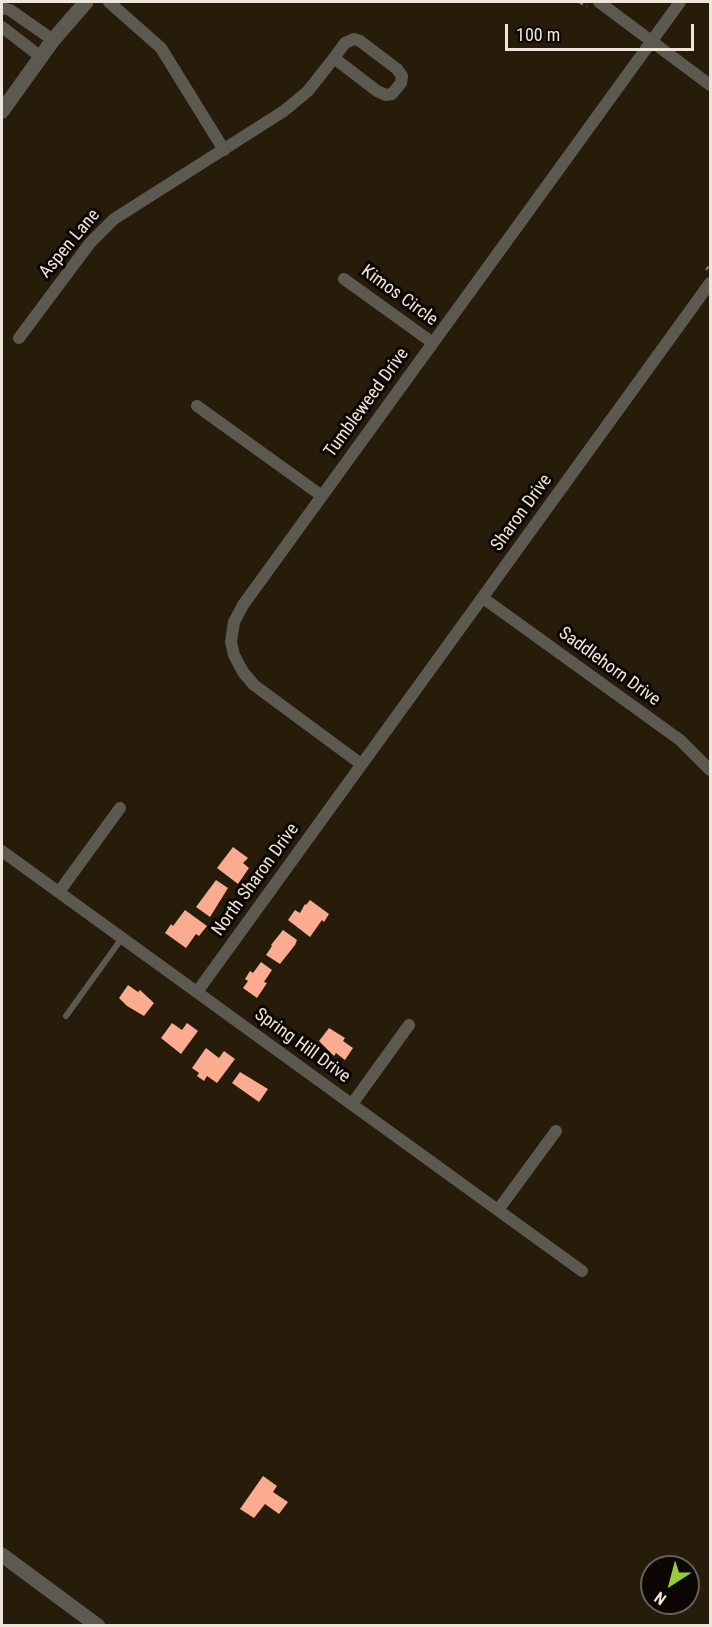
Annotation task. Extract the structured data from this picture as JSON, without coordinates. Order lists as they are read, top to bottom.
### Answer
{
  "streets": {
    "street": [
      "Aspen Lane",
      "Kimos Circle",
      "Tumbleweed Drive",
      "Sharon Drive",
      "Saddlehorn Drive",
      "North Sharon Drive",
      "Spring Hill Drive"
    ]
  },
  "crossings": [
    ["Kimos Circle", "Tumbleweed Drive"],
    ["Tumbleweed Drive", "Sharon Drive"],
    ["Tumbleweed Drive", "North Sharon Drive"],
    ["Sharon Drive", "Saddlehorn Drive"],
    ["Sharon Drive", "North Sharon Drive"],
    ["North Sharon Drive", "Spring Hill Drive"]
  ],
  "scale_bar": "100 m",
  "north": "bottom left"
}
